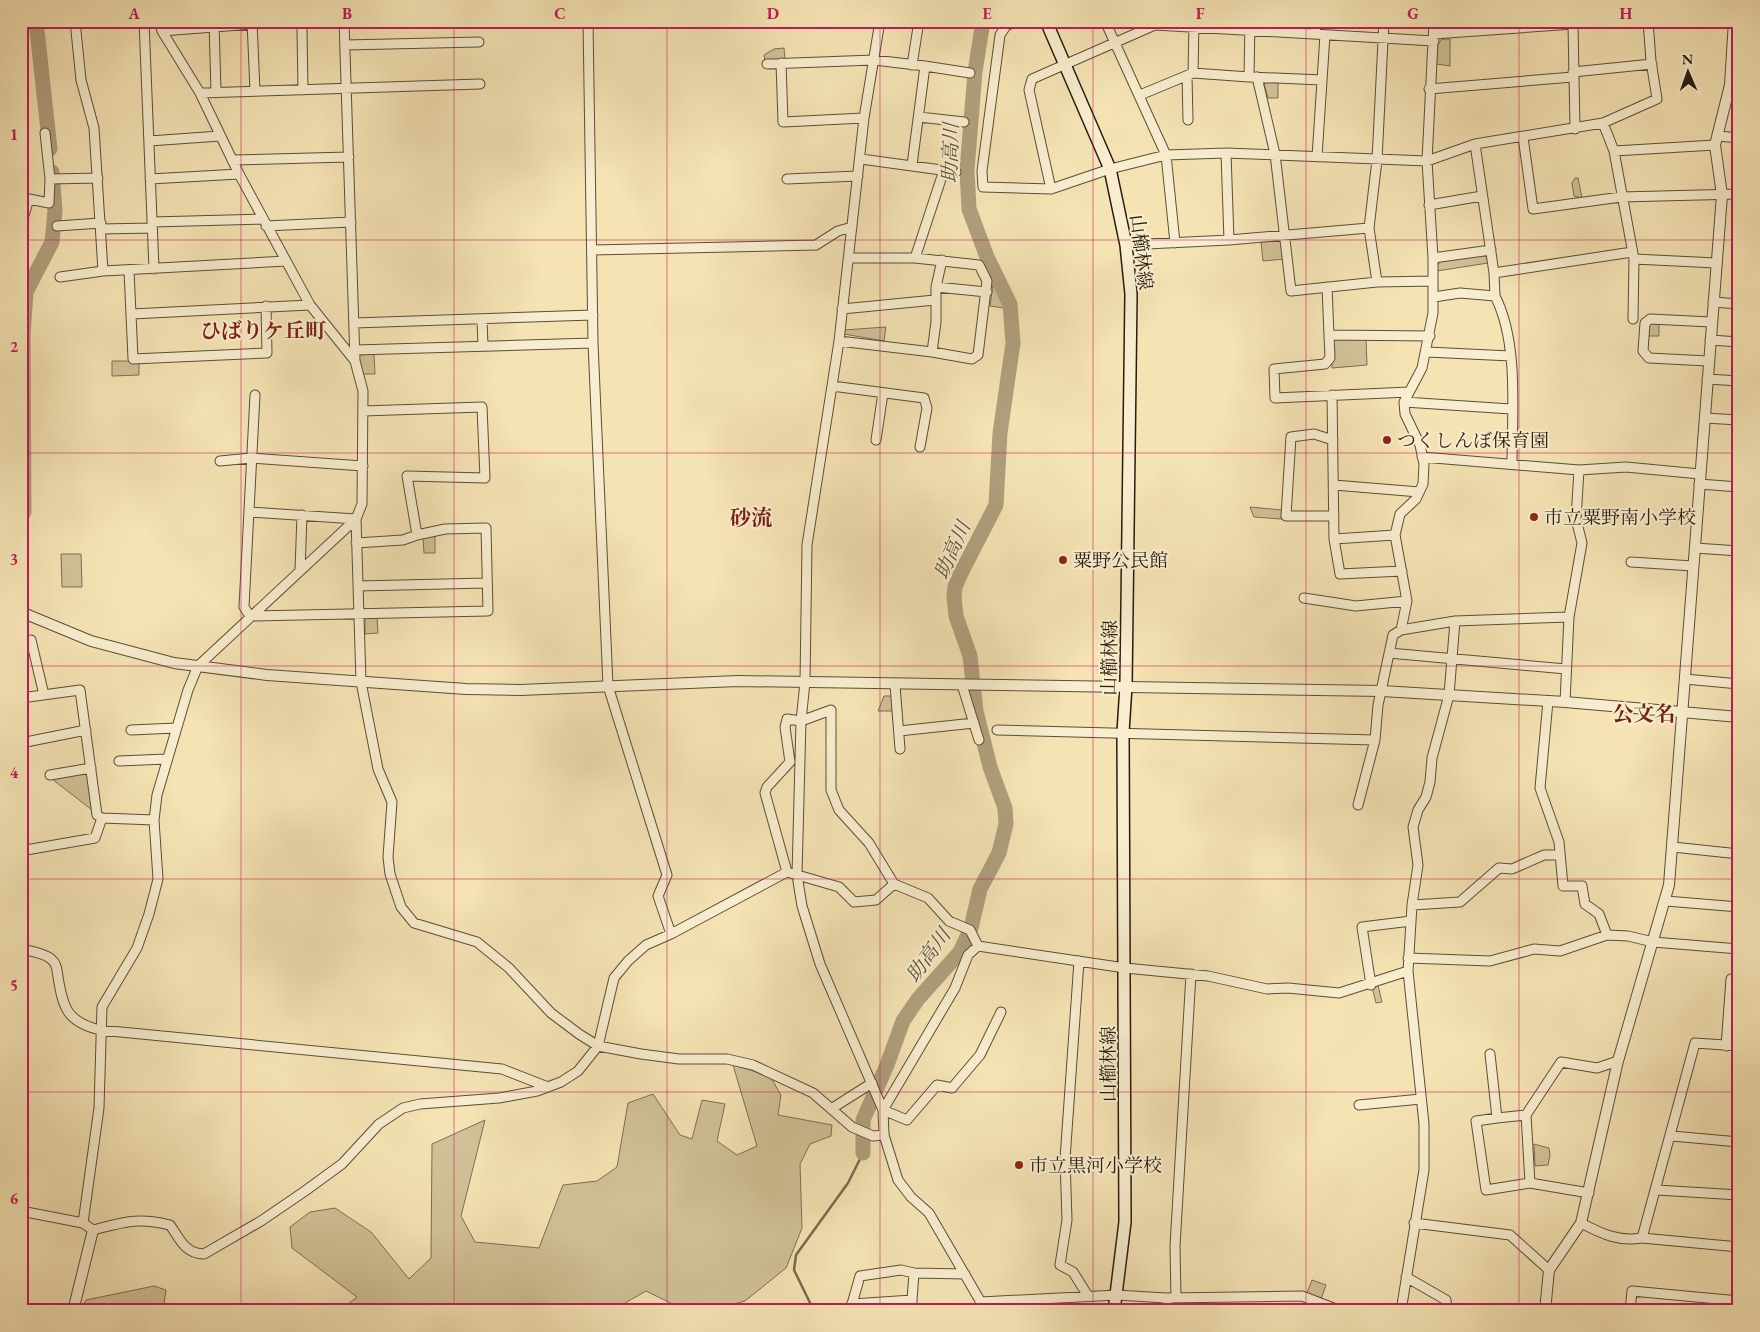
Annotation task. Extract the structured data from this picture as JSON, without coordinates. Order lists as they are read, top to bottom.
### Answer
{
  "streets": {
    "main road": ["山櫛林線"]
  },
  "districts": ["ひばりケ丘町", "砂流", "公文名"],
  "water": ["助高川"],
  "places": [
    "つくしんぼ保育園",
    "市立粟野南小学校",
    "粟野公民館",
    "市立黒河小学校"
  ],
  "north": "top",
  "grid": {
    "columns": [
      "A",
      "B",
      "C",
      "D",
      "E",
      "F",
      "G",
      "H"
    ],
    "rows": [
      "1",
      "2",
      "3",
      "4",
      "5",
      "6"
    ]
  }
}
